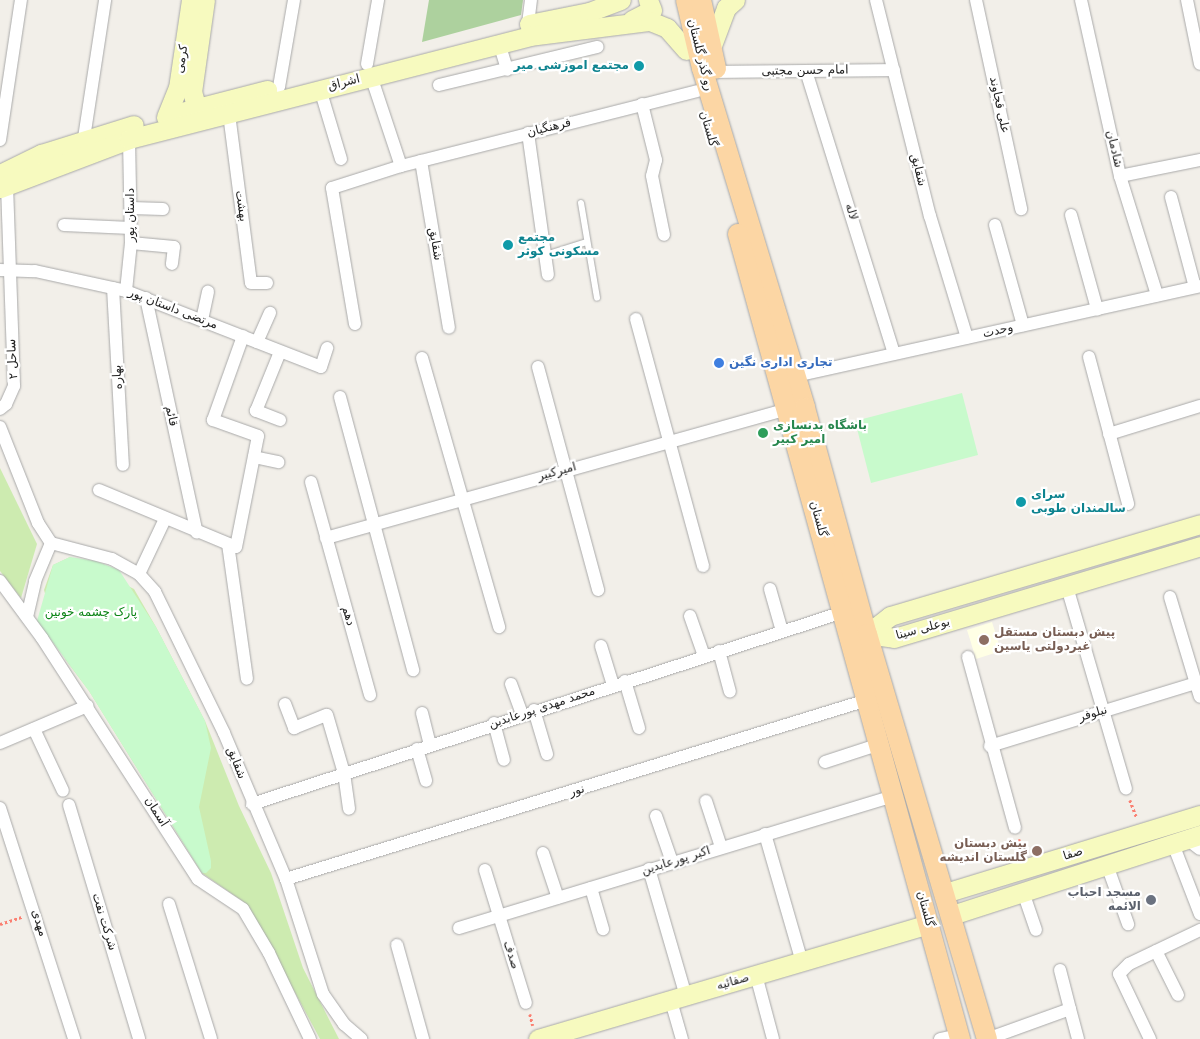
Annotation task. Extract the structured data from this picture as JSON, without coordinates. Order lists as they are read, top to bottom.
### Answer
{
  "streets": {
    "main road": ["رو گذر گلستان", "گلستان"],
    "street": [
      "کرمی",
      "امام حسن مجتبی",
      "اشراق",
      "علی قجاوند",
      "فرهنگیان",
      "شادمان",
      "شقایق",
      "بهشت",
      "لاله",
      "داستان پور",
      "مرتضی داستان پور",
      "وحدت",
      "ساحل ۲",
      "بهاره",
      "قائم",
      "امیرکبیر",
      "دهم",
      "بوعلی سینا",
      "محمد مهدی پورعابدین",
      "نیلوفر",
      "نور",
      "آسمان",
      "صفا",
      "اکبر پورعابدین",
      "شرکت نفت",
      "مهدی",
      "صدف",
      "صفائیه"
    ]
  },
  "crossings": [
    ["رو گذر گلستان", "گلستان"],
    ["کرمی", "اشراق"],
    ["امام حسن مجتبی", "شقایق"],
    ["امام حسن مجتبی", "لاله"],
    ["اشراق", "گلستان"],
    ["اشراق", "بهشت"],
    ["اشراق", "داستان پور"],
    ["اشراق", "ساحل ۲"],
    ["فرهنگیان", "گلستان"],
    ["فرهنگیان", "شقایق"],
    ["گلستان", "وحدت"],
    ["گلستان", "امیرکبیر"],
    ["گلستان", "بوعلی سینا"],
    ["گلستان", "نور"],
    ["گلستان", "صفا"],
    ["گلستان", "اکبر پورعابدین"],
    ["گلستان", "صفائیه"],
    ["شادمان", "وحدت"],
    ["شقایق", "وحدت"],
    ["شقایق", "محمد مهدی پورعابدین"],
    ["شقایق", "نور"],
    ["لاله", "وحدت"],
    ["داستان پور", "مرتضی داستان پور"],
    ["مرتضی داستان پور", "ساحل ۲"],
    ["مرتضی داستان پور", "بهاره"],
    ["مرتضی داستان پور", "قائم"],
    ["امیرکبیر", "دهم"],
    ["اکبر پورعابدین", "صدف"]
  ],
  "parks": ["پارک چشمه خونین"],
  "places": [
    "مجتمع اموزشی میر",
    "مجتمع مسکونی کوثر",
    "تجاری اداری نگین",
    "باشگاه بدنسازی امیر کبیر",
    "سرای سالمندان طوبی",
    "پیش دبستان مستقل غیردولتی یاسین",
    "پیش دبستان گلستان اندیشه",
    "مسجد احباب الائمه"
  ]
}
